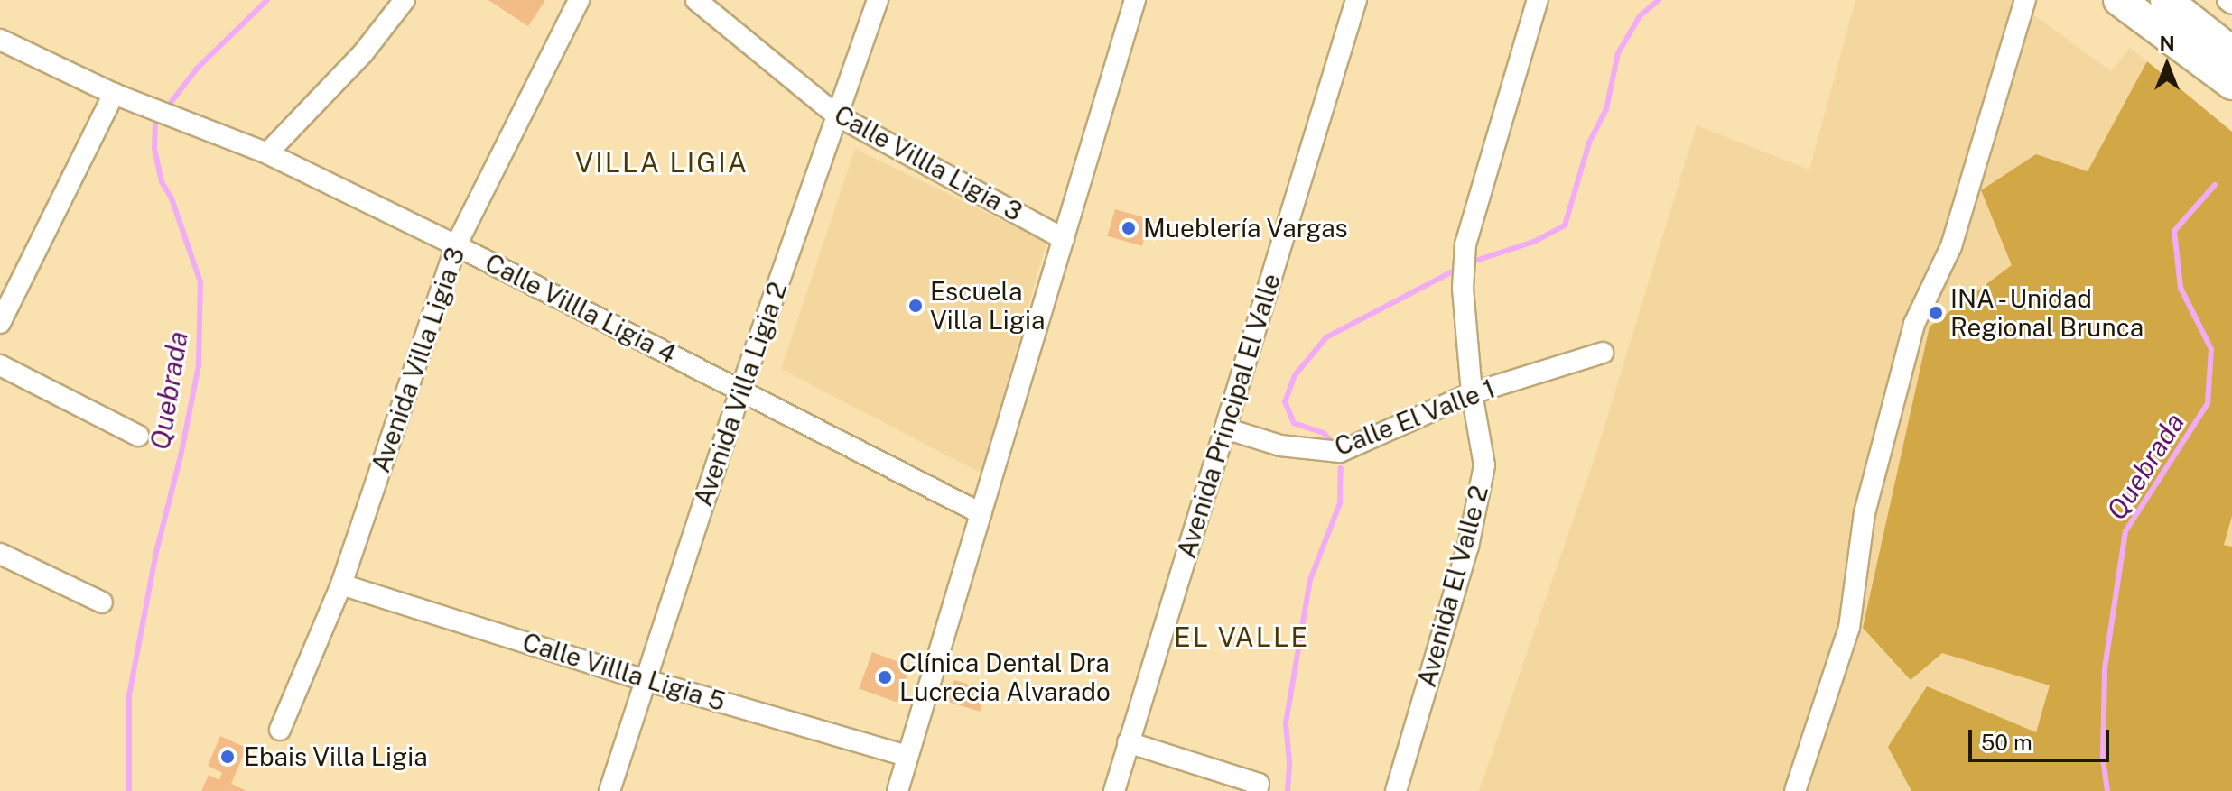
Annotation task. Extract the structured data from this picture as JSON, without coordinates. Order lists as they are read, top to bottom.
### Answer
{
  "streets": {
    "street": [
      "Calle Villla Ligia 3",
      "Calle Villla Ligia 4",
      "Avenida Villa Ligia 3",
      "Avenida Villa Ligia 2",
      "Avenida Principal El Valle",
      "Calle El Valle 1",
      "Avenida El Valle 2",
      "Calle Villla Ligia 5"
    ]
  },
  "crossings": [
    ["Calle Villla Ligia 3", "Avenida Villa Ligia 2"],
    ["Calle Villla Ligia 4", "Avenida Villa Ligia 3"],
    ["Calle Villla Ligia 4", "Avenida Villa Ligia 2"],
    ["Avenida Villa Ligia 3", "Calle Villla Ligia 5"],
    ["Avenida Villa Ligia 2", "Calle Villla Ligia 5"],
    ["Avenida Principal El Valle", "Calle El Valle 1"],
    ["Calle El Valle 1", "Avenida El Valle 2"]
  ],
  "districts": ["VILLA LIGIA", "EL VALLE"],
  "water": ["Quebrada"],
  "places": [
    "Mueblería Vargas",
    "Escuela Villa Ligia",
    "INA - Unidad Regional Brunca",
    "Clínica Dental Dra Lucrecia Alvarado",
    "Ebais Villa Ligia"
  ],
  "scale_bar": "50 m",
  "north": "top"
}
